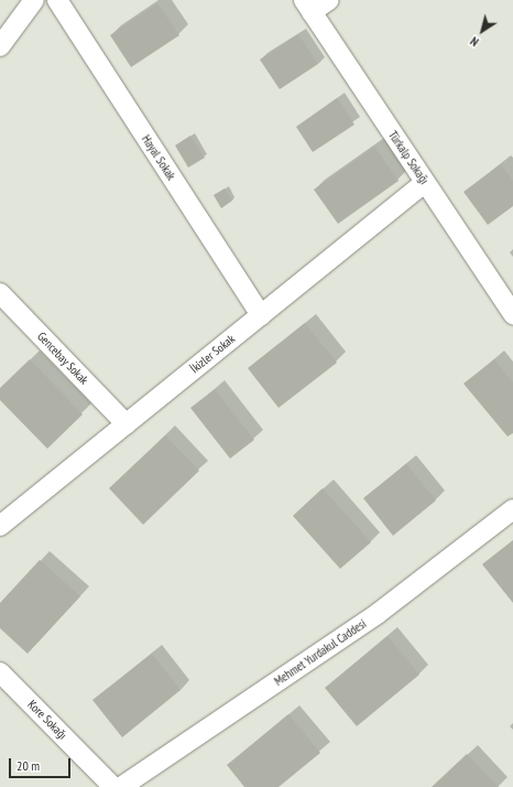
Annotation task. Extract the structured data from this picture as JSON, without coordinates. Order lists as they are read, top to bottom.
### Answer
{
  "streets": {
    "street": [
      "Hayal Sokak",
      "Türkalp Sokağı",
      "İkizler Sokak",
      "Gencebay Sokak",
      "Mehmet Yurdakul Caddesi",
      "Kore Sokağı"
    ]
  },
  "crossings": [
    ["Hayal Sokak", "İkizler Sokak"],
    ["Türkalp Sokağı", "İkizler Sokak"],
    ["İkizler Sokak", "Gencebay Sokak"]
  ],
  "scale_bar": "20 m",
  "north": "bottom left"
}
